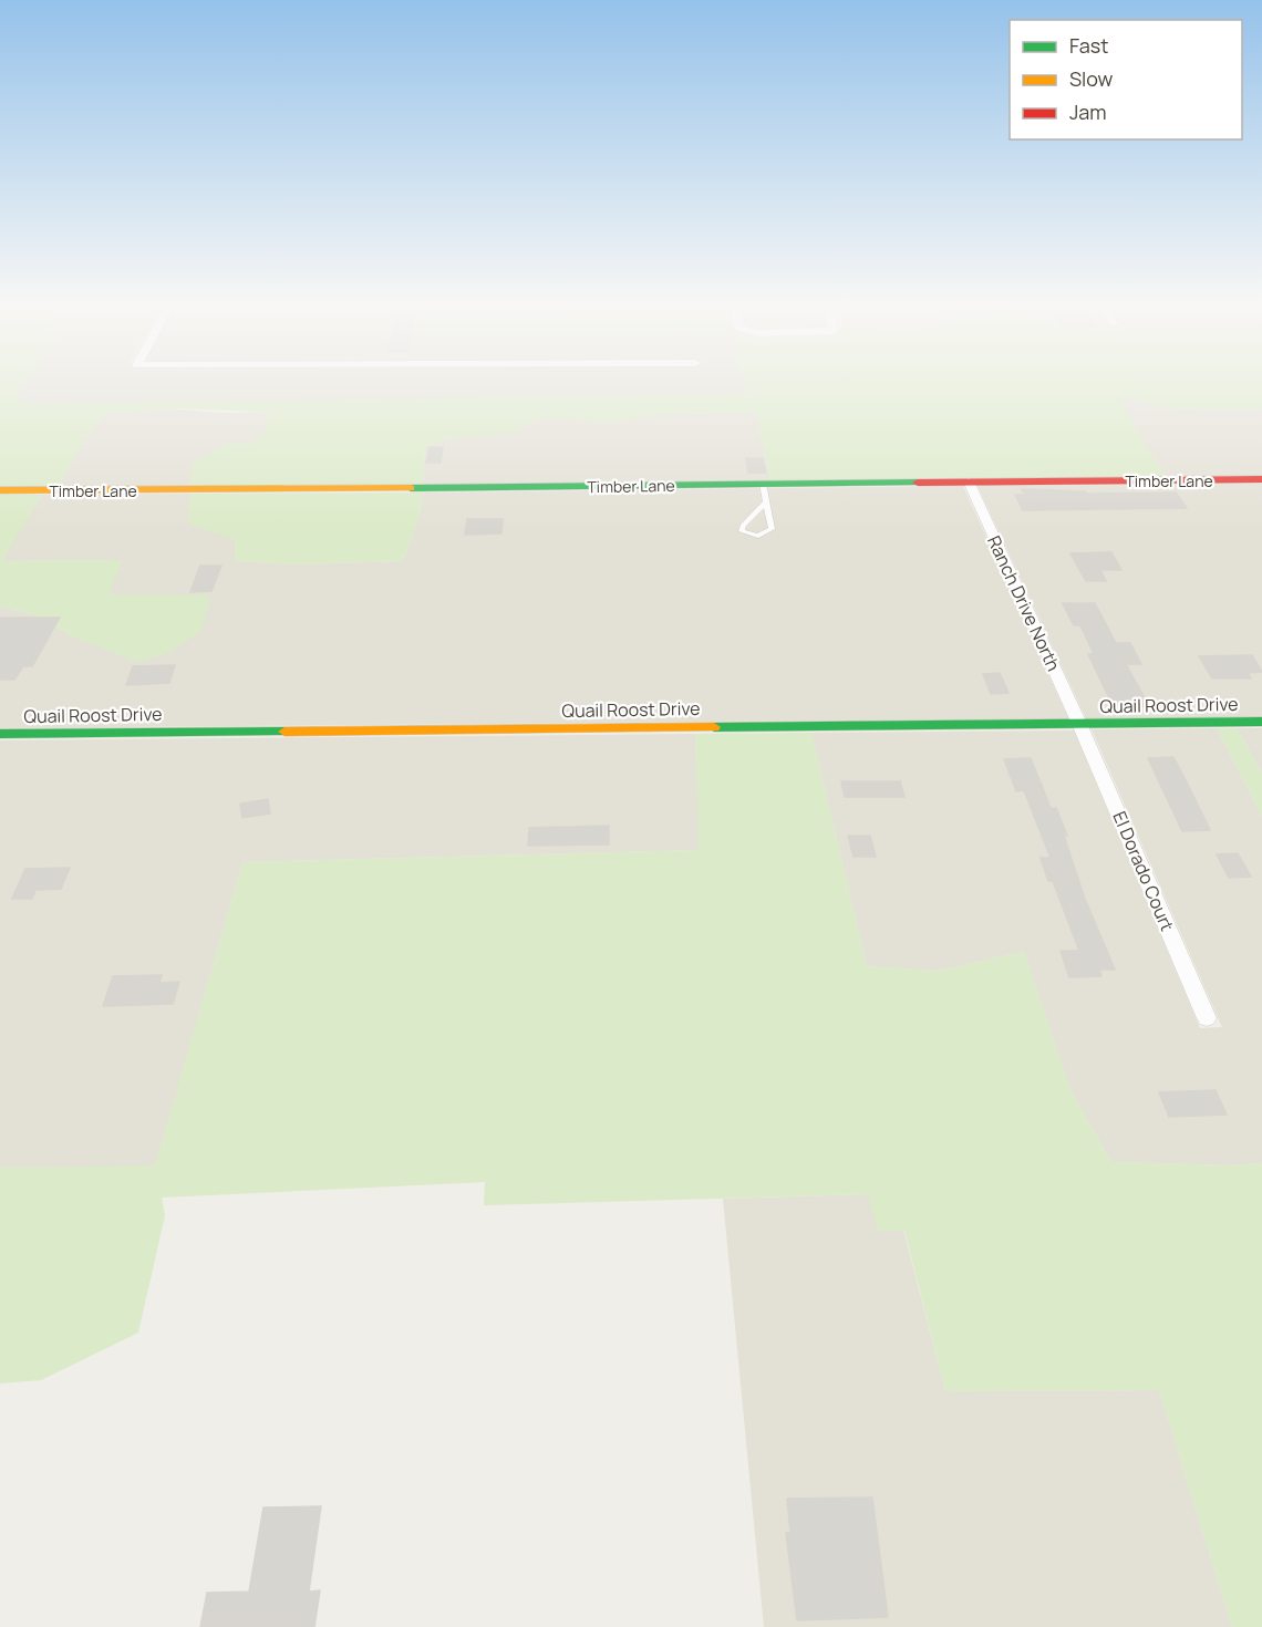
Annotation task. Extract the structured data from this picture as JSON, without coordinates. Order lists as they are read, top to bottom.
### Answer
{
  "streets": {
    "street": [
      "Timber Lane",
      "Ranch Drive North",
      "Quail Roost Drive",
      "El Dorado Court"
    ]
  },
  "crossings": [
    ["Timber Lane", "Ranch Drive North"],
    ["Ranch Drive North", "Quail Roost Drive"],
    ["Ranch Drive North", "El Dorado Court"],
    ["Quail Roost Drive", "El Dorado Court"]
  ],
  "legend": ["Fast", "Slow", "Jam"]
}
